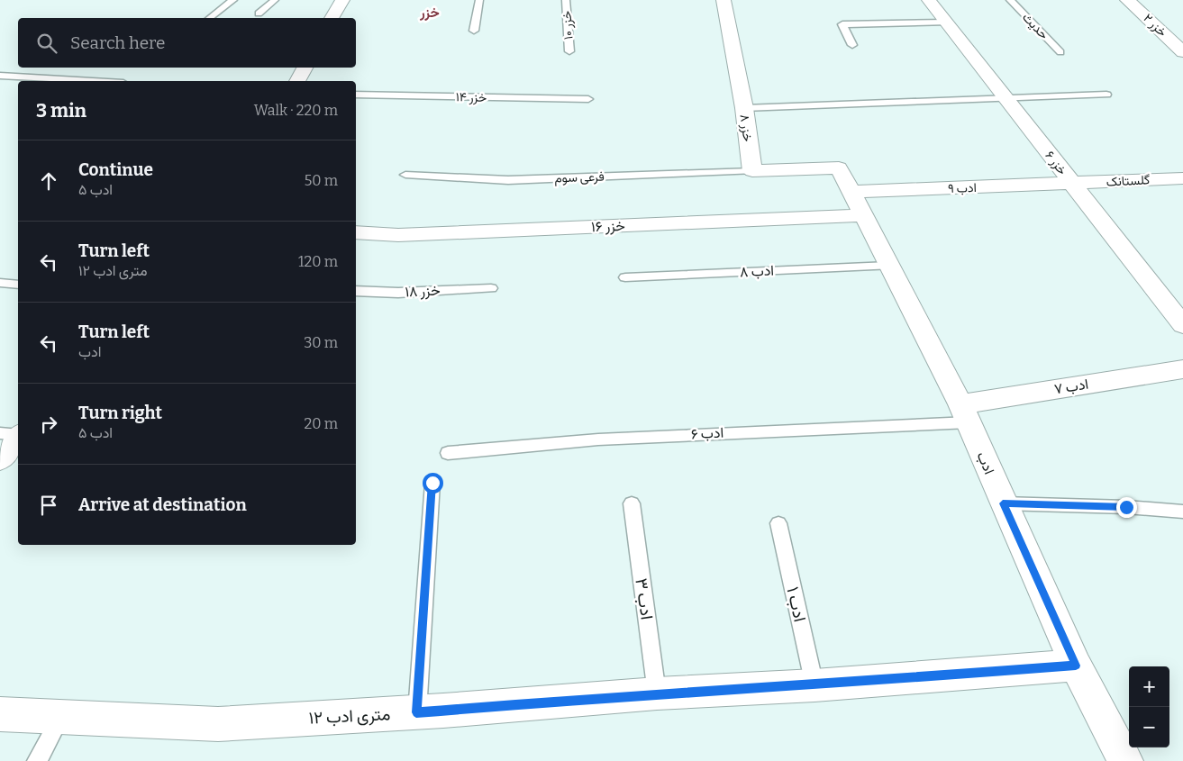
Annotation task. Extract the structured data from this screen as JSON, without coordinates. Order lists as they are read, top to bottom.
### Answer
{
  "streets": {
    "street": [
      "خزر ۲",
      "خزر ۸",
      "خزر ۶",
      "گلستانک",
      "ادب ۹",
      "خزر ۱۶",
      "ادب ۷",
      "ادب",
      "۱۲ متری ادب"
    ],
    "lane": [
      "خزر ۱۰",
      "حدیث",
      "خزر ۱۴",
      "فرعی سوم",
      "ادب ۸",
      "خزر ۱۸",
      "ادب ۶",
      "ادب ۳",
      "ادب ۱"
    ]
  },
  "crossings": [
    ["خزر ۸", "فرعی سوم"],
    ["خزر ۸", "ادب"],
    ["خزر ۶", "گلستانک"],
    ["خزر ۶", "ادب ۹"],
    ["فرعی سوم", "ادب"],
    ["گلستانک", "ادب ۹"],
    ["ادب ۹", "ادب"],
    ["خزر ۱۶", "ادب"],
    ["ادب ۸", "ادب"],
    ["ادب ۷", "ادب ۶"],
    ["ادب ۷", "ادب"],
    ["ادب ۶", "ادب"],
    ["ادب", "۱۲ متری ادب"],
    ["ادب ۳", "۱۲ متری ادب"],
    ["ادب ۱", "۱۲ متری ادب"]
  ],
  "districts": ["خزر"],
  "page": {
    "search": "Search here",
    "heading": ["3 min", "Walk · 220 m"],
    "list": [
      ["Continue", "ادب ۵", "50 m"],
      ["Turn left", "۱۲ متری ادب", "120 m"],
      ["Turn left", "ادب", "30 m"],
      ["Turn right", "ادب ۵", "20 m"],
      "Arrive at destination"
    ],
    "map_buttons": ["+", "−"]
  }
}
